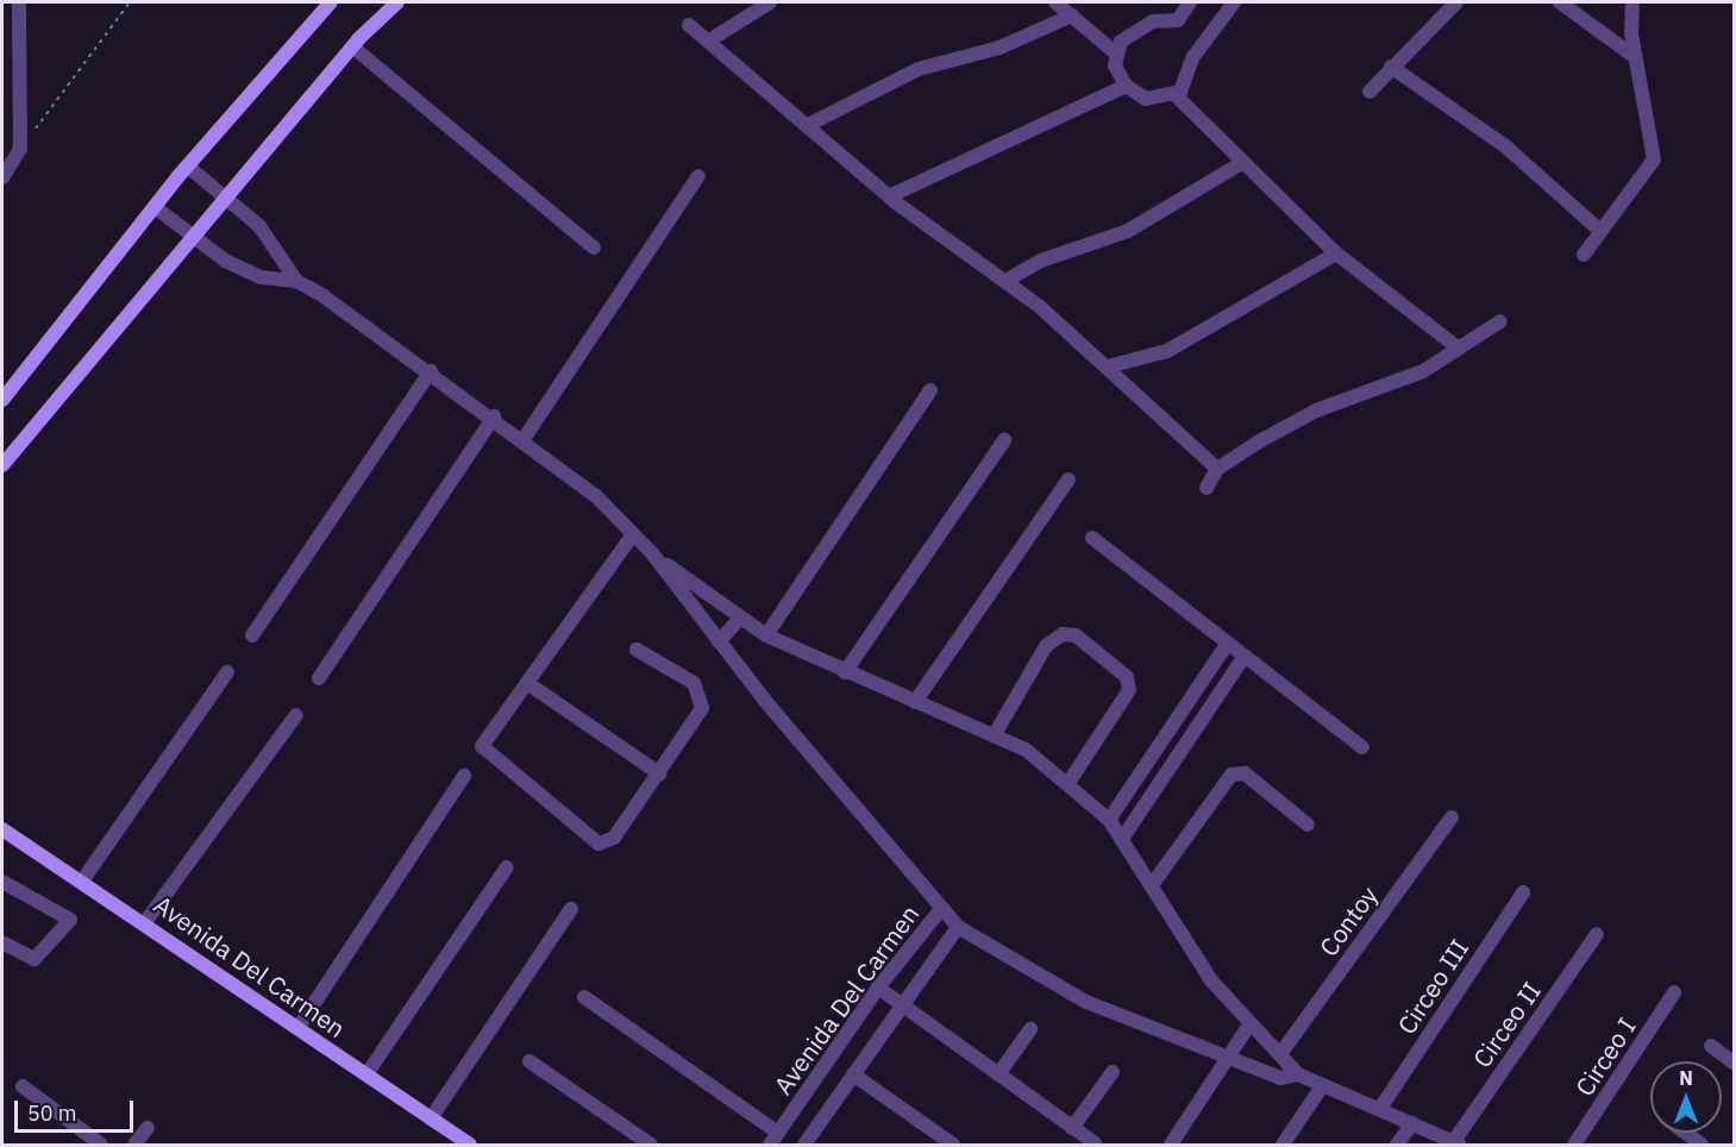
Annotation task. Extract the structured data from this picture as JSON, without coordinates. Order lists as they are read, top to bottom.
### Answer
{
  "streets": {
    "main road": ["Avenida Del Carmen"],
    "street": [
      "Contoy",
      "Circeo III",
      "Circeo II",
      "Circeo I"
    ]
  },
  "scale_bar": "50 m",
  "north": "top"
}
